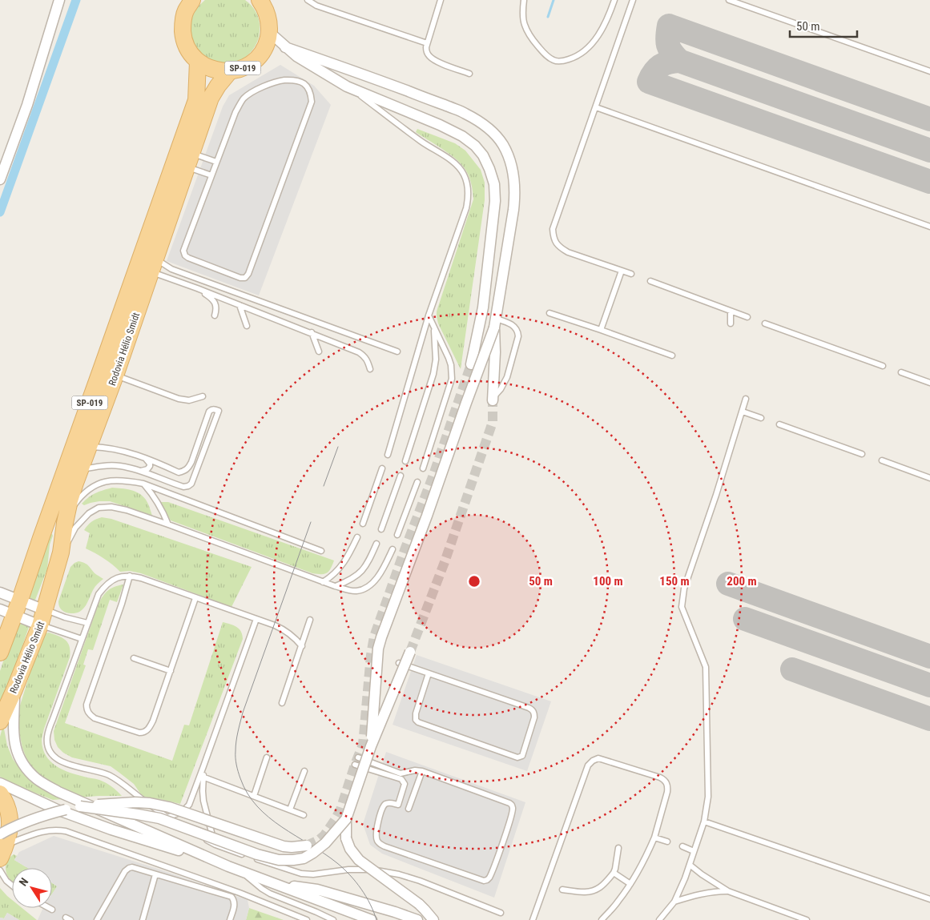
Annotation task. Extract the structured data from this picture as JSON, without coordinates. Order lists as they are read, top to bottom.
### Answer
{
  "streets": {
    "main road": ["SP-019", "Rodovia Hélio Smidt"]
  },
  "crossings": [
    ["SP-019", "Rodovia Hélio Smidt"]
  ],
  "scale_bar": "50 m",
  "north": "top left",
  "rings": [
    "50 m",
    "100 m",
    "150 m",
    "200 m"
  ]
}
